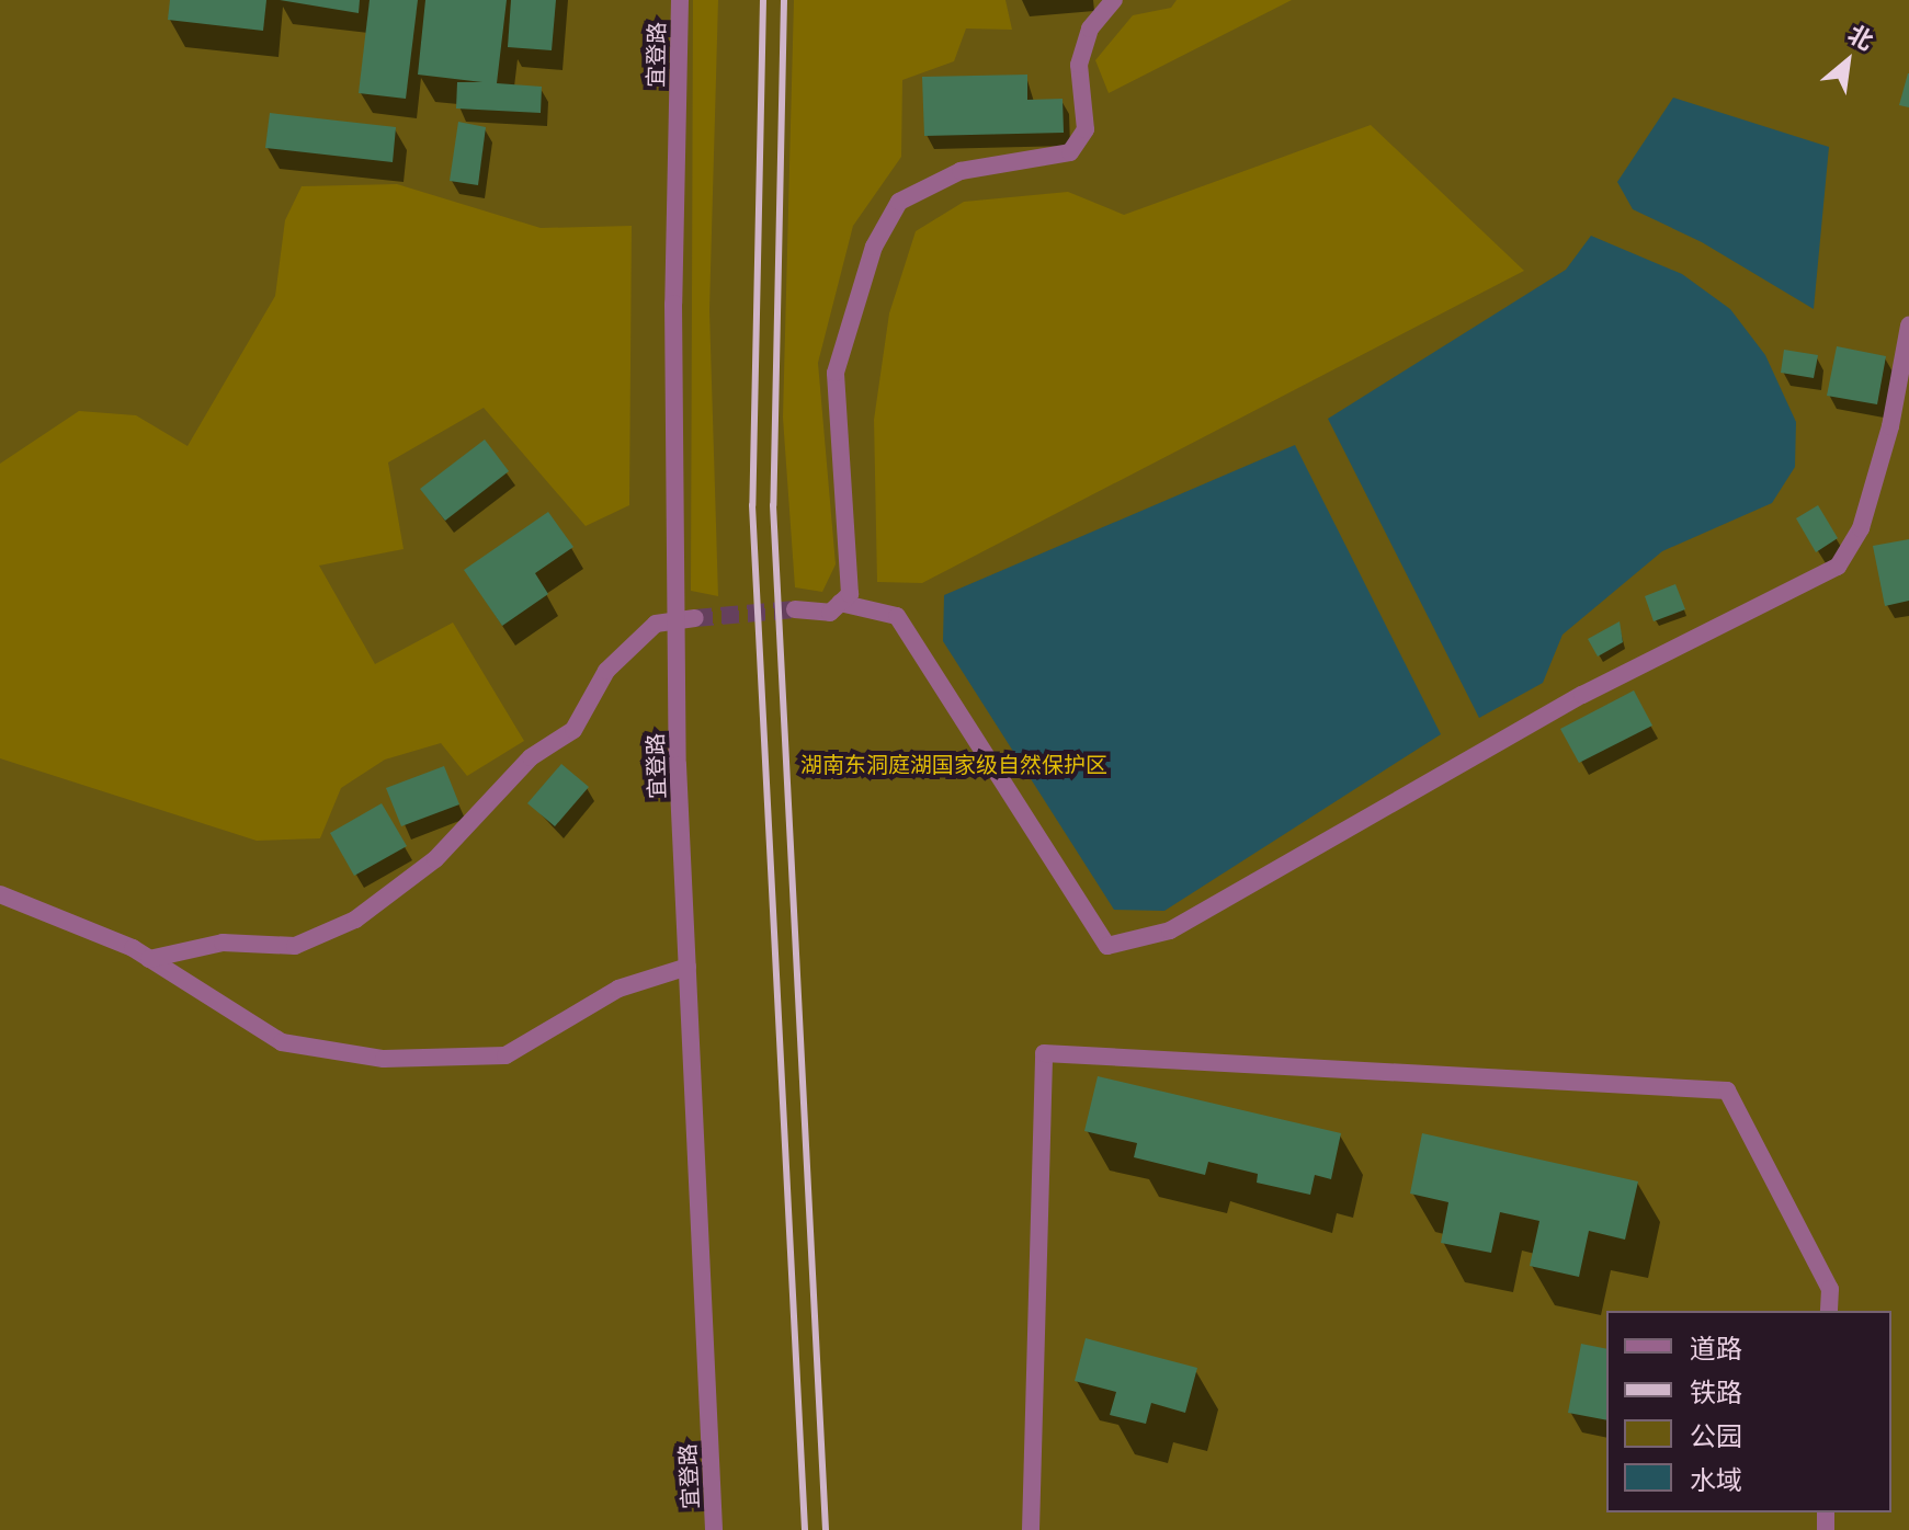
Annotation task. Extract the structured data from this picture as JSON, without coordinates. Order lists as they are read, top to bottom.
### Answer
{
  "streets": {
    "street": ["宜登路"]
  },
  "parks": ["湖南东洞庭湖国家级自然保护区"],
  "legend": [
    "道路",
    "铁路",
    "公园",
    "水域"
  ],
  "north": "top right"
}
